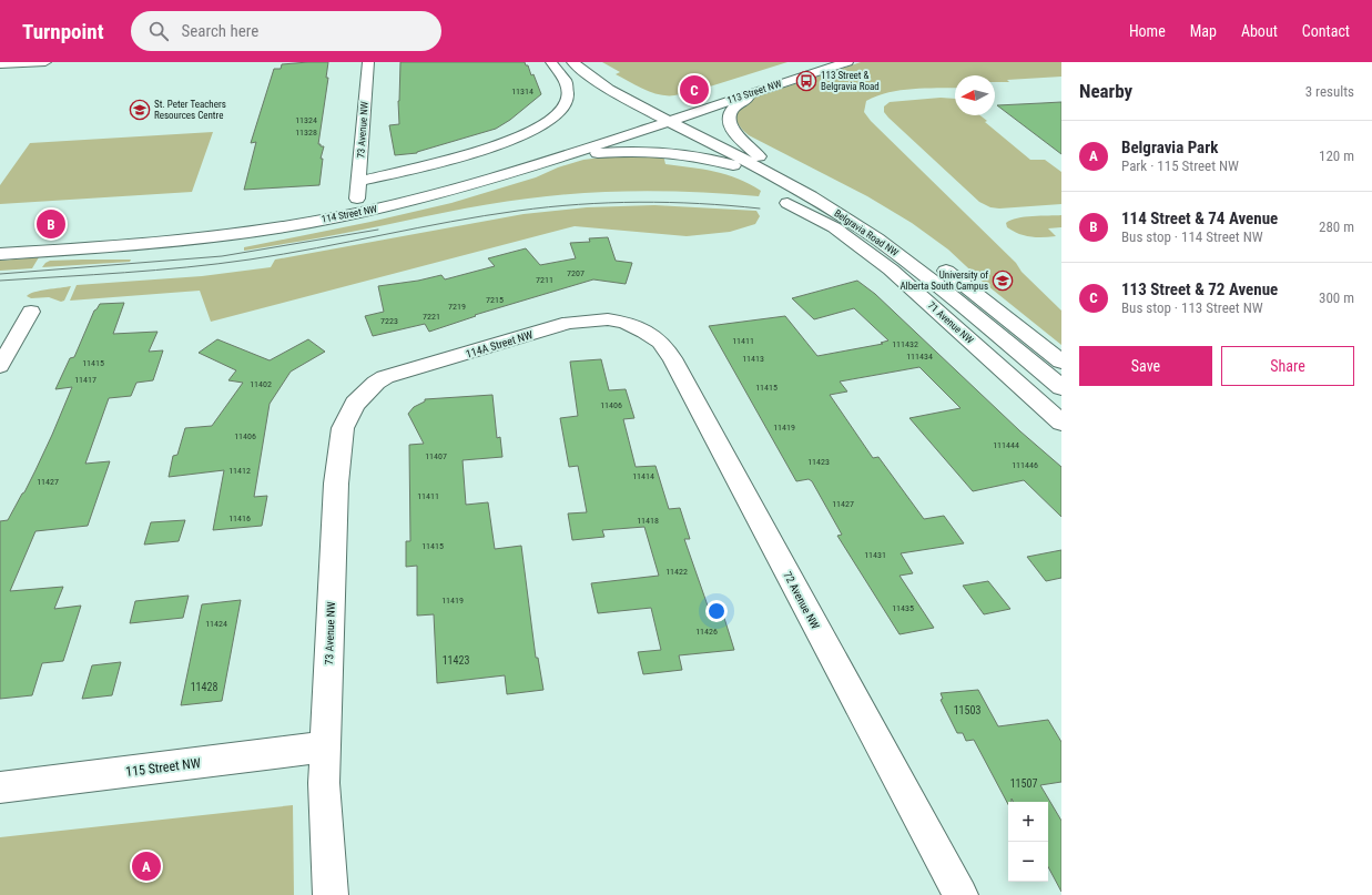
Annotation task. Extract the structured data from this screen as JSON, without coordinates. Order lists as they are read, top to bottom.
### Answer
{
  "streets": {
    "main road": ["113 Street NW", "114 Street NW", "Belgravia Road NW"],
    "street": [
      "73 Avenue NW",
      "71 Avenue NW",
      "114A Street NW",
      "72 Avenue NW",
      "115 Street NW"
    ]
  },
  "crossings": [
    ["113 Street NW", "114 Street NW"],
    ["113 Street NW", "Belgravia Road NW"],
    ["73 Avenue NW", "114 Street NW"],
    ["73 Avenue NW", "114A Street NW"],
    ["73 Avenue NW", "115 Street NW"],
    ["114 Street NW", "Belgravia Road NW"],
    ["114A Street NW", "72 Avenue NW"]
  ],
  "places": {
    "bus stop": ["113 Street & Belgravia Road"],
    "school or university": ["St. Peter Teachers Resources Centre", "University of Alberta South Campus"]
  },
  "house_numbers": [
    "11314",
    "11324",
    "11328",
    "7207",
    "7211",
    "7215",
    "7219",
    "7221",
    "7223",
    "11411",
    "111432",
    "111434",
    "11413",
    "11415",
    "11417",
    "11402",
    "11415",
    "11406",
    "11419",
    "11406",
    "111444",
    "11407",
    "11423",
    "111446",
    "11412",
    "11414",
    "11427",
    "11411",
    "11427",
    "11416",
    "11418",
    "11415",
    "11431",
    "11422",
    "11419",
    "11435",
    "11424",
    "11426",
    "11423",
    "11428",
    "11503",
    "11507"
  ],
  "north": "left",
  "page": {
    "header": "Turnpoint",
    "search": "Search here",
    "nav": [
      "Home",
      "Map",
      "About",
      "Contact"
    ],
    "heading": ["Nearby", "3 results"],
    "pins": ["C", "B", "A"],
    "list": [
      {
        "mark": "A",
        "name": "Belgravia Park",
        "note": "Park · 115 Street NW",
        "value": "120 m"
      },
      {
        "mark": "B",
        "name": "114 Street & 74 Avenue",
        "note": "Bus stop · 114 Street NW",
        "value": "280 m"
      },
      {
        "mark": "C",
        "name": "113 Street & 72 Avenue",
        "note": "Bus stop · 113 Street NW",
        "value": "300 m"
      }
    ],
    "buttons": ["Save", "Share"],
    "map_buttons": ["+", "−"]
  }
}
